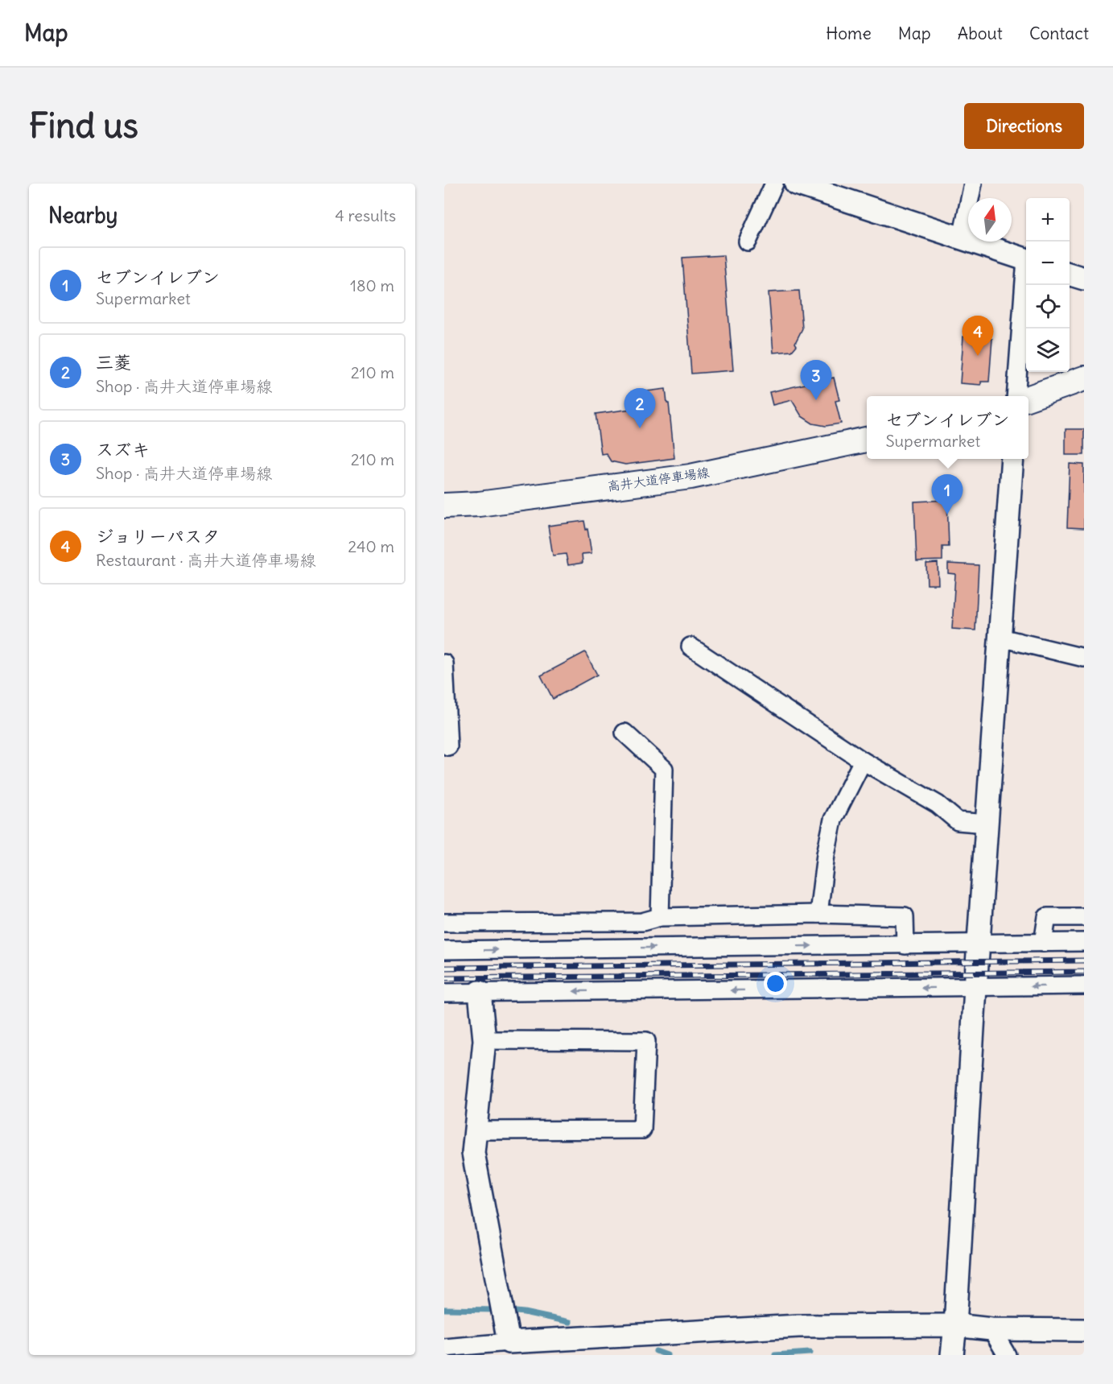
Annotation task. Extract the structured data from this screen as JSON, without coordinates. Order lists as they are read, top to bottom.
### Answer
{
  "streets": {
    "main road": ["高井大道停車場線"]
  },
  "north": "top",
  "page": {
    "header": "Map",
    "nav": [
      "Home",
      "Map",
      "About",
      "Contact"
    ],
    "buttons": "Directions",
    "title": "Find us",
    "heading": ["Nearby", "4 results"],
    "map_buttons": ["+", "−"],
    "list": [
      {
        "mark": "1",
        "name": "セブンイレブン",
        "note": "Supermarket",
        "value": "180 m"
      },
      {
        "mark": "2",
        "name": "三菱",
        "note": "Shop · 高井大道停車場線",
        "value": "210 m"
      },
      {
        "mark": "3",
        "name": "スズキ",
        "note": "Shop · 高井大道停車場線",
        "value": "210 m"
      },
      {
        "mark": "4",
        "name": "ジョリーパスタ",
        "note": "Restaurant · 高井大道停車場線",
        "value": "240 m"
      }
    ],
    "pins": [
      "4",
      "3",
      "2",
      "1"
    ],
    "popup": ["セブンイレブン", "Supermarket"]
  }
}
